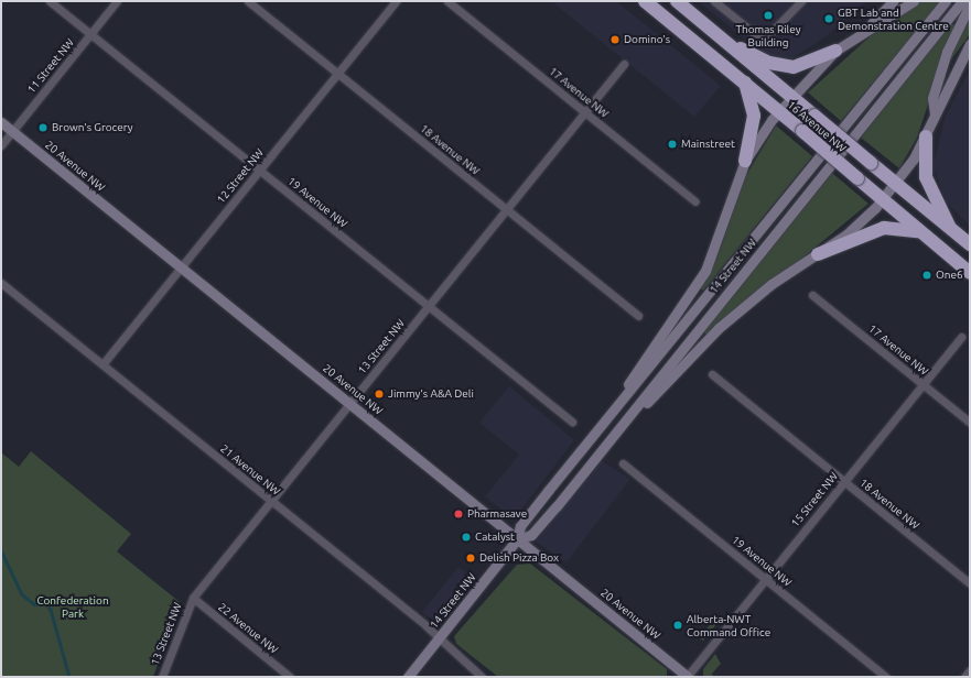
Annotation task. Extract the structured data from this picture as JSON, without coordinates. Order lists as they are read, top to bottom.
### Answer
{
  "streets": {
    "highway": ["16 Avenue NW"],
    "main road": ["20 Avenue NW", "14 Street NW"],
    "street": [
      "11 Street NW",
      "17 Avenue NW",
      "18 Avenue NW",
      "12 Street NW",
      "19 Avenue NW",
      "13 Street NW",
      "21 Avenue NW",
      "15 Street NW",
      "22 Avenue NW"
    ]
  },
  "crossings": [
    ["11 Street NW", "20 Avenue NW"],
    ["11 Street NW", "19 Avenue NW"],
    ["17 Avenue NW", "13 Street NW"],
    ["17 Avenue NW", "15 Street NW"],
    ["18 Avenue NW", "12 Street NW"],
    ["18 Avenue NW", "13 Street NW"],
    ["18 Avenue NW", "15 Street NW"],
    ["20 Avenue NW", "12 Street NW"],
    ["20 Avenue NW", "14 Street NW"],
    ["20 Avenue NW", "13 Street NW"],
    ["20 Avenue NW", "15 Street NW"],
    ["12 Street NW", "19 Avenue NW"],
    ["12 Street NW", "21 Avenue NW"],
    ["19 Avenue NW", "13 Street NW"],
    ["19 Avenue NW", "15 Street NW"],
    ["14 Street NW", "21 Avenue NW"],
    ["13 Street NW", "21 Avenue NW"],
    ["13 Street NW", "22 Avenue NW"]
  ],
  "parks": ["Confederation Park"],
  "places": [
    "Thomas Riley Building",
    "GBT Lab and Demonstration Centre",
    "Domino's",
    "Brown's Grocery",
    "Mainstreet",
    "One6",
    "Jimmy’s A&A Deli",
    "Pharmasave",
    "Catalyst",
    "Delish Pizza Box",
    "Alberta-NWT Command Office"
  ]
}
